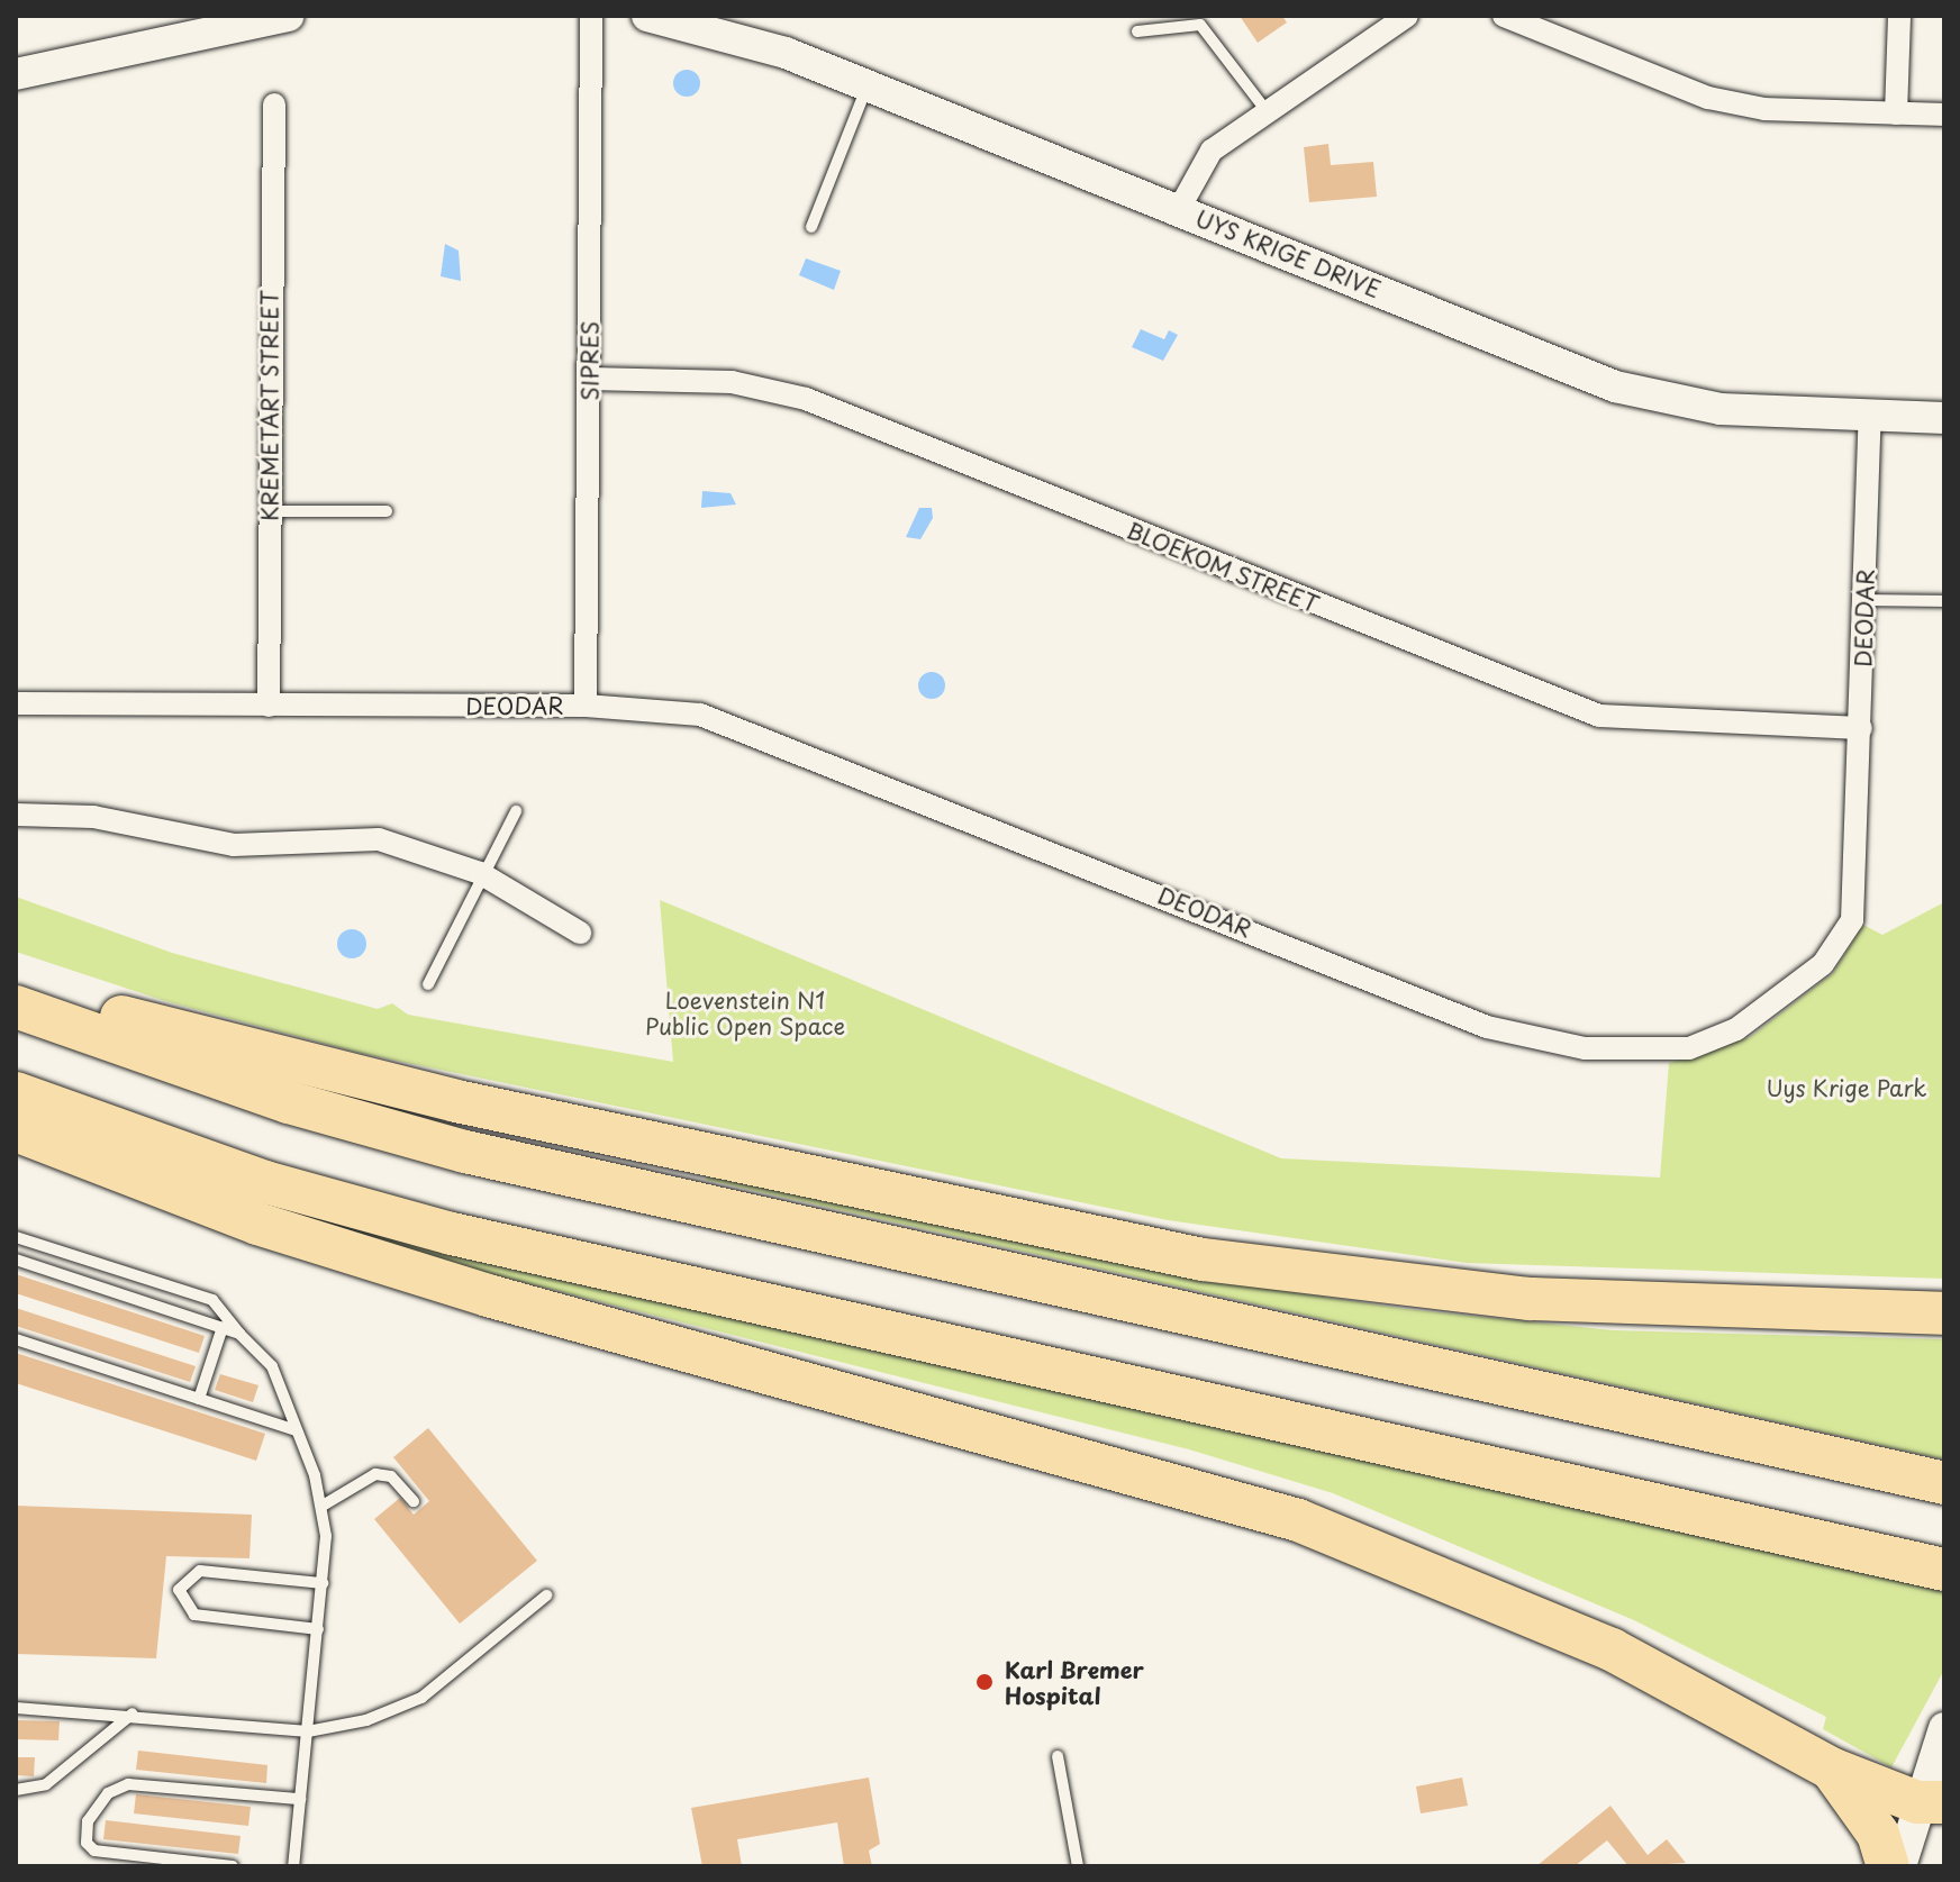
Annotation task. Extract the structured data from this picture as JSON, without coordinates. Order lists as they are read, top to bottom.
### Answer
{
  "streets": {
    "street": [
      "UYS KRIGE DRIVE",
      "SIPRES",
      "KREMETART STREET",
      "BLOEKOM STREET",
      "DEODAR"
    ]
  },
  "crossings": [
    ["UYS KRIGE DRIVE", "DEODAR"],
    ["SIPRES", "BLOEKOM STREET"],
    ["SIPRES", "DEODAR"],
    ["KREMETART STREET", "DEODAR"],
    ["BLOEKOM STREET", "DEODAR"]
  ],
  "parks": ["Loevenstein N1 Public Open Space", "Uys Krige Park"],
  "places": ["Karl Bremer Hospital"]
}
